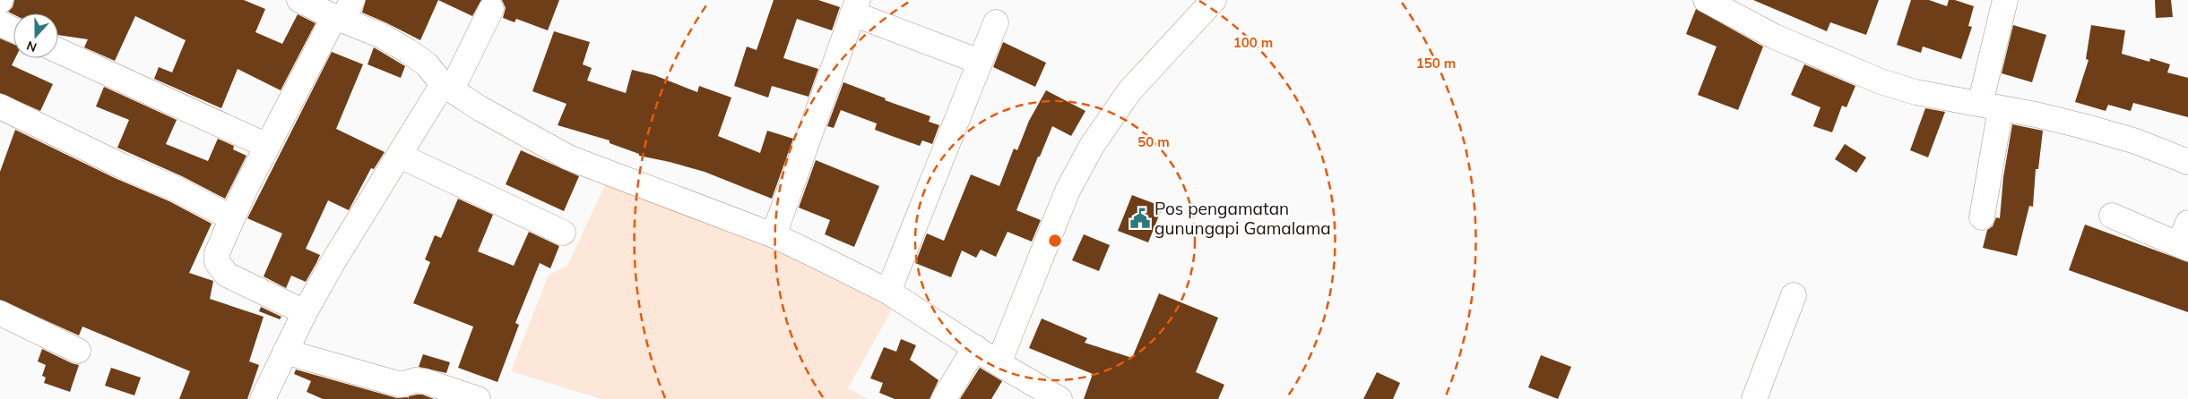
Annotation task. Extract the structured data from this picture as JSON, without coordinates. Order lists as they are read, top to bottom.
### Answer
{
  "places": {
    "public building": ["Pos pengamatan gunungapi Gamalama"]
  },
  "north": "bottom",
  "rings": ["100 m", "150 m", "50 m"]
}
